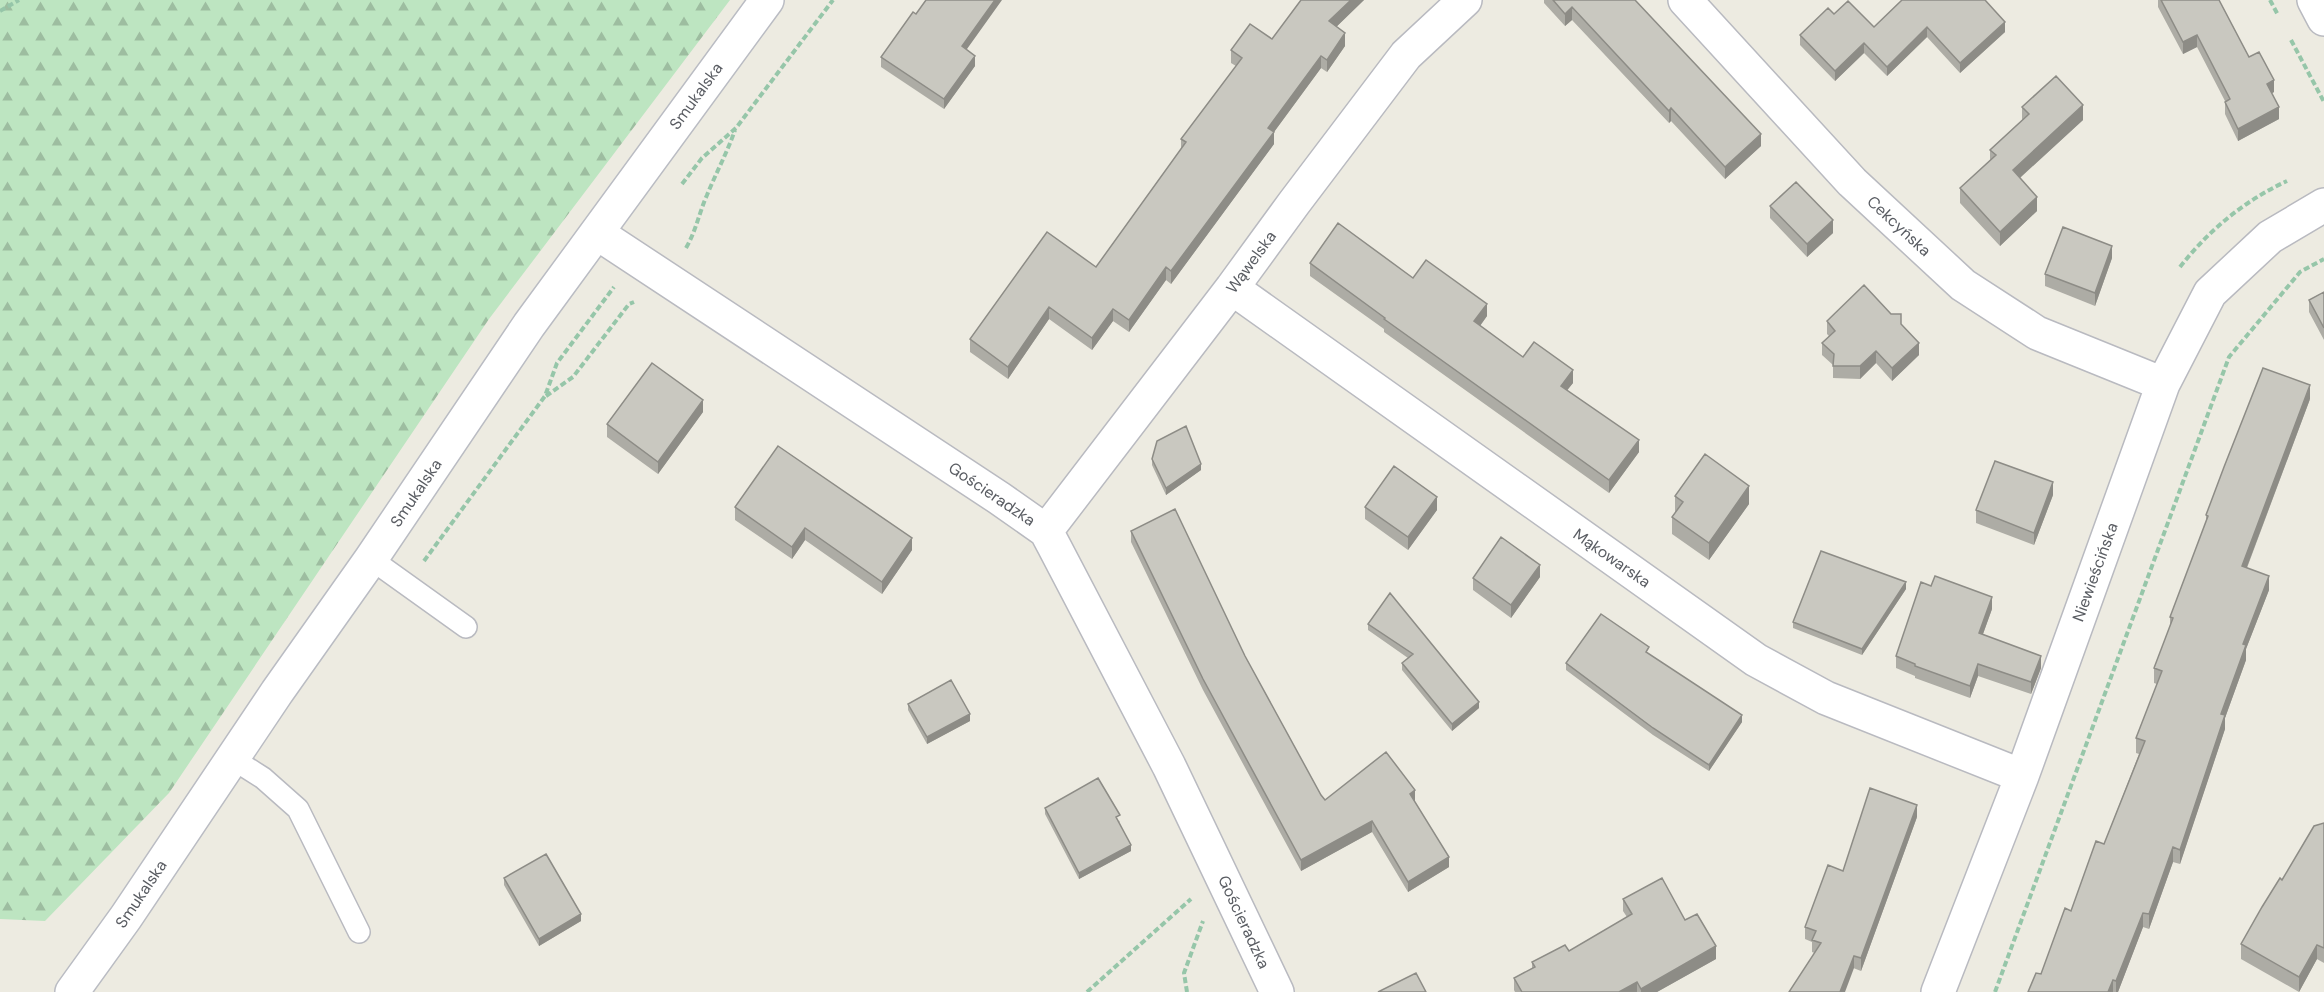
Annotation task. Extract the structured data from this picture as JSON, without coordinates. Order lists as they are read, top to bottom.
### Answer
{
  "streets": {
    "street": [
      "Smukalska",
      "Cekcyńska",
      "Wąwelska",
      "Gościeradzka",
      "Mąkowarska",
      "Niewieścińska"
    ]
  },
  "crossings": [
    ["Smukalska", "Gościeradzka"],
    ["Cekcyńska", "Niewieścińska"],
    ["Wąwelska", "Gościeradzka"],
    ["Wąwelska", "Mąkowarska"],
    ["Mąkowarska", "Niewieścińska"]
  ]
}
